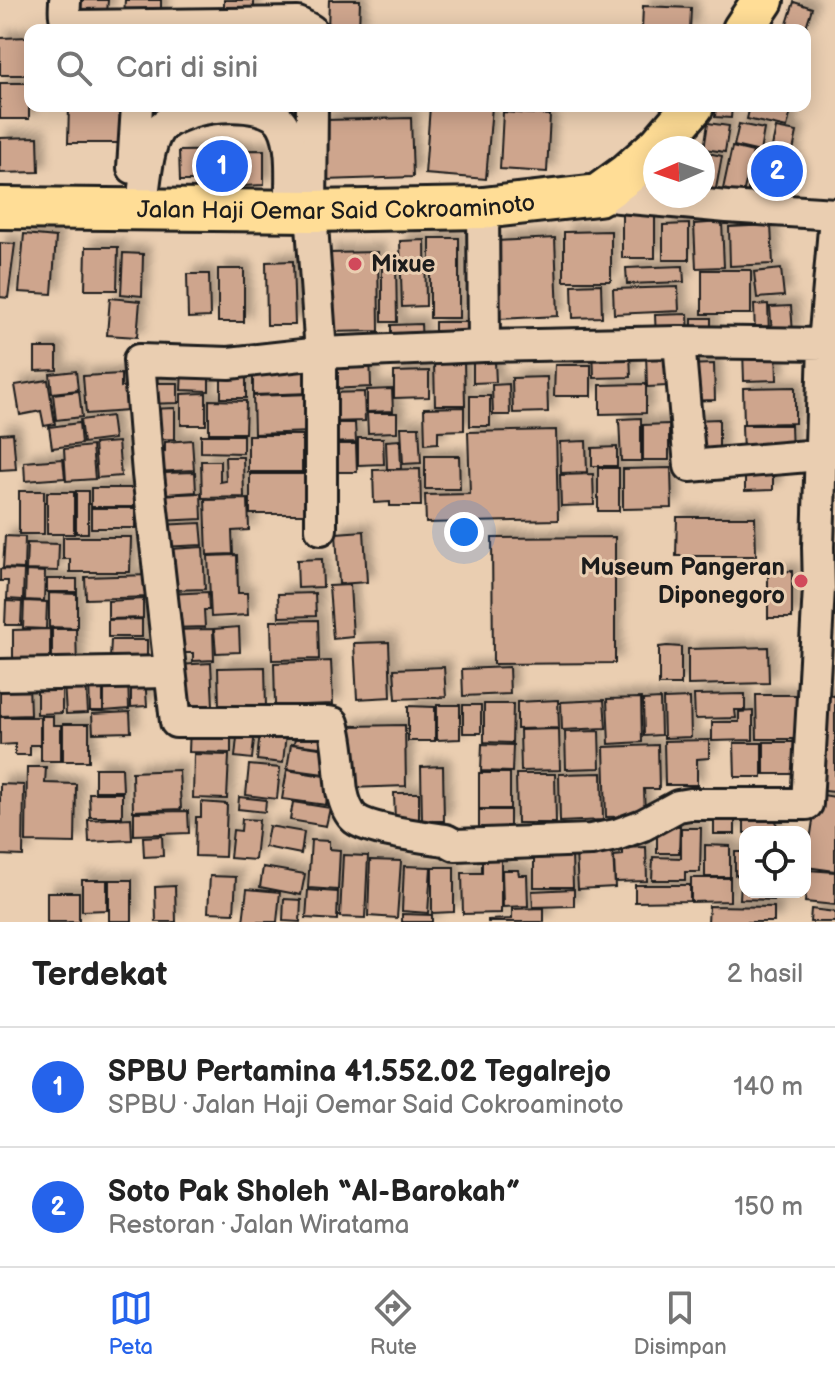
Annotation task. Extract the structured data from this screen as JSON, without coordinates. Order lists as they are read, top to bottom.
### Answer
{
  "streets": {
    "main road": ["Jalan Haji Oemar Said Cokroaminoto"]
  },
  "places": ["Mixue", "Museum Pangeran Diponegoro"],
  "north": "left",
  "page": {
    "search": "Cari di sini",
    "pins": ["1", "2"],
    "heading": ["Terdekat", "2 hasil"],
    "list": [
      {
        "mark": "1",
        "name": "SPBU Pertamina 41.552.02 Tegalrejo",
        "note": "SPBU · Jalan Haji Oemar Said Cokroaminoto",
        "value": "140 m"
      },
      {
        "mark": "2",
        "name": "Soto Pak Sholeh “Al-Barokah”",
        "note": "Restoran · Jalan Wiratama",
        "value": "150 m"
      }
    ],
    "nav": ["Peta", "Rute", "Disimpan"]
  }
}
